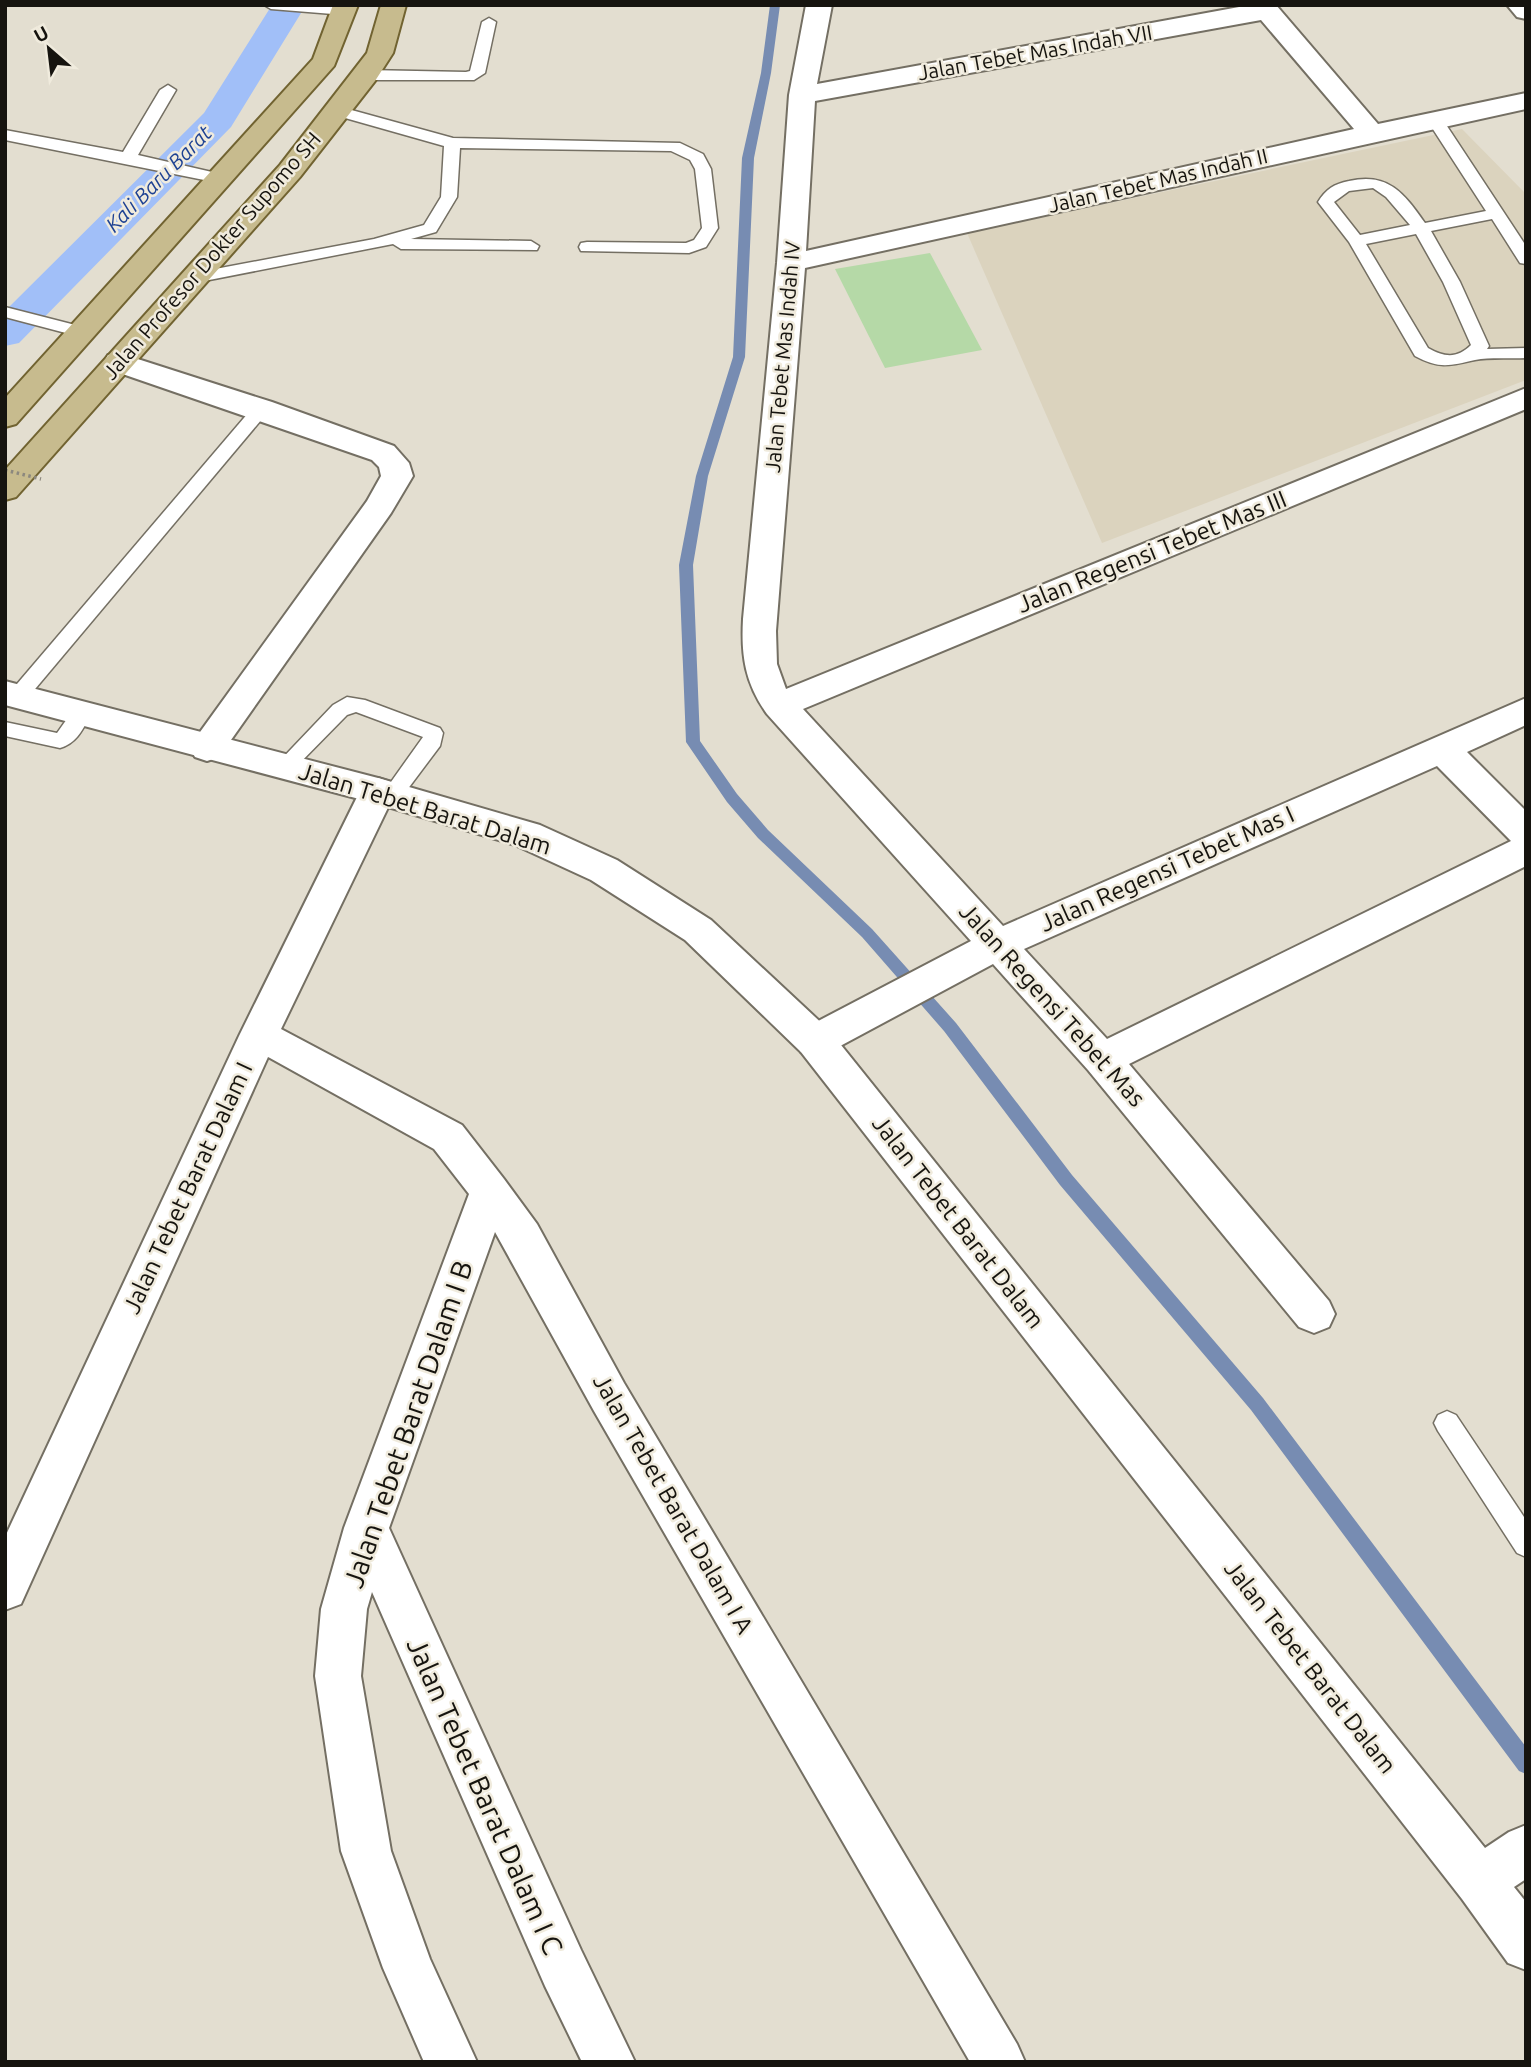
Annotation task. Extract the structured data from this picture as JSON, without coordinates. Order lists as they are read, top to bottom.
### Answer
{
  "streets": {
    "main road": ["Jalan Profesor Dokter Supomo SH"],
    "street": [
      "Jalan Tebet Mas Indah VII",
      "Jalan Tebet Mas Indah II",
      "Jalan Tebet Mas Indah IV",
      "Jalan Regensi Tebet Mas III",
      "Jalan Tebet Barat Dalam",
      "Jalan Regensi Tebet Mas I",
      "Jalan Regensi Tebet Mas",
      "Jalan Tebet Barat Dalam I",
      "Jalan Tebet Barat Dalam I B",
      "Jalan Tebet Barat Dalam I A",
      "Jalan Tebet Barat Dalam I C"
    ]
  },
  "crossings": [
    ["Jalan Tebet Mas Indah VII", "Jalan Tebet Mas Indah IV"],
    ["Jalan Tebet Mas Indah II", "Jalan Tebet Mas Indah IV"],
    ["Jalan Tebet Mas Indah IV", "Jalan Regensi Tebet Mas III"],
    ["Jalan Tebet Mas Indah IV", "Jalan Regensi Tebet Mas"],
    ["Jalan Regensi Tebet Mas III", "Jalan Regensi Tebet Mas"],
    ["Jalan Tebet Barat Dalam", "Jalan Regensi Tebet Mas I"],
    ["Jalan Tebet Barat Dalam", "Jalan Tebet Barat Dalam I"],
    ["Jalan Regensi Tebet Mas I", "Jalan Regensi Tebet Mas"],
    ["Jalan Tebet Barat Dalam I", "Jalan Tebet Barat Dalam I A"],
    ["Jalan Tebet Barat Dalam I B", "Jalan Tebet Barat Dalam I A"],
    ["Jalan Tebet Barat Dalam I B", "Jalan Tebet Barat Dalam I C"]
  ],
  "water": ["Kali Baru Barat"],
  "north": "top left"
}
